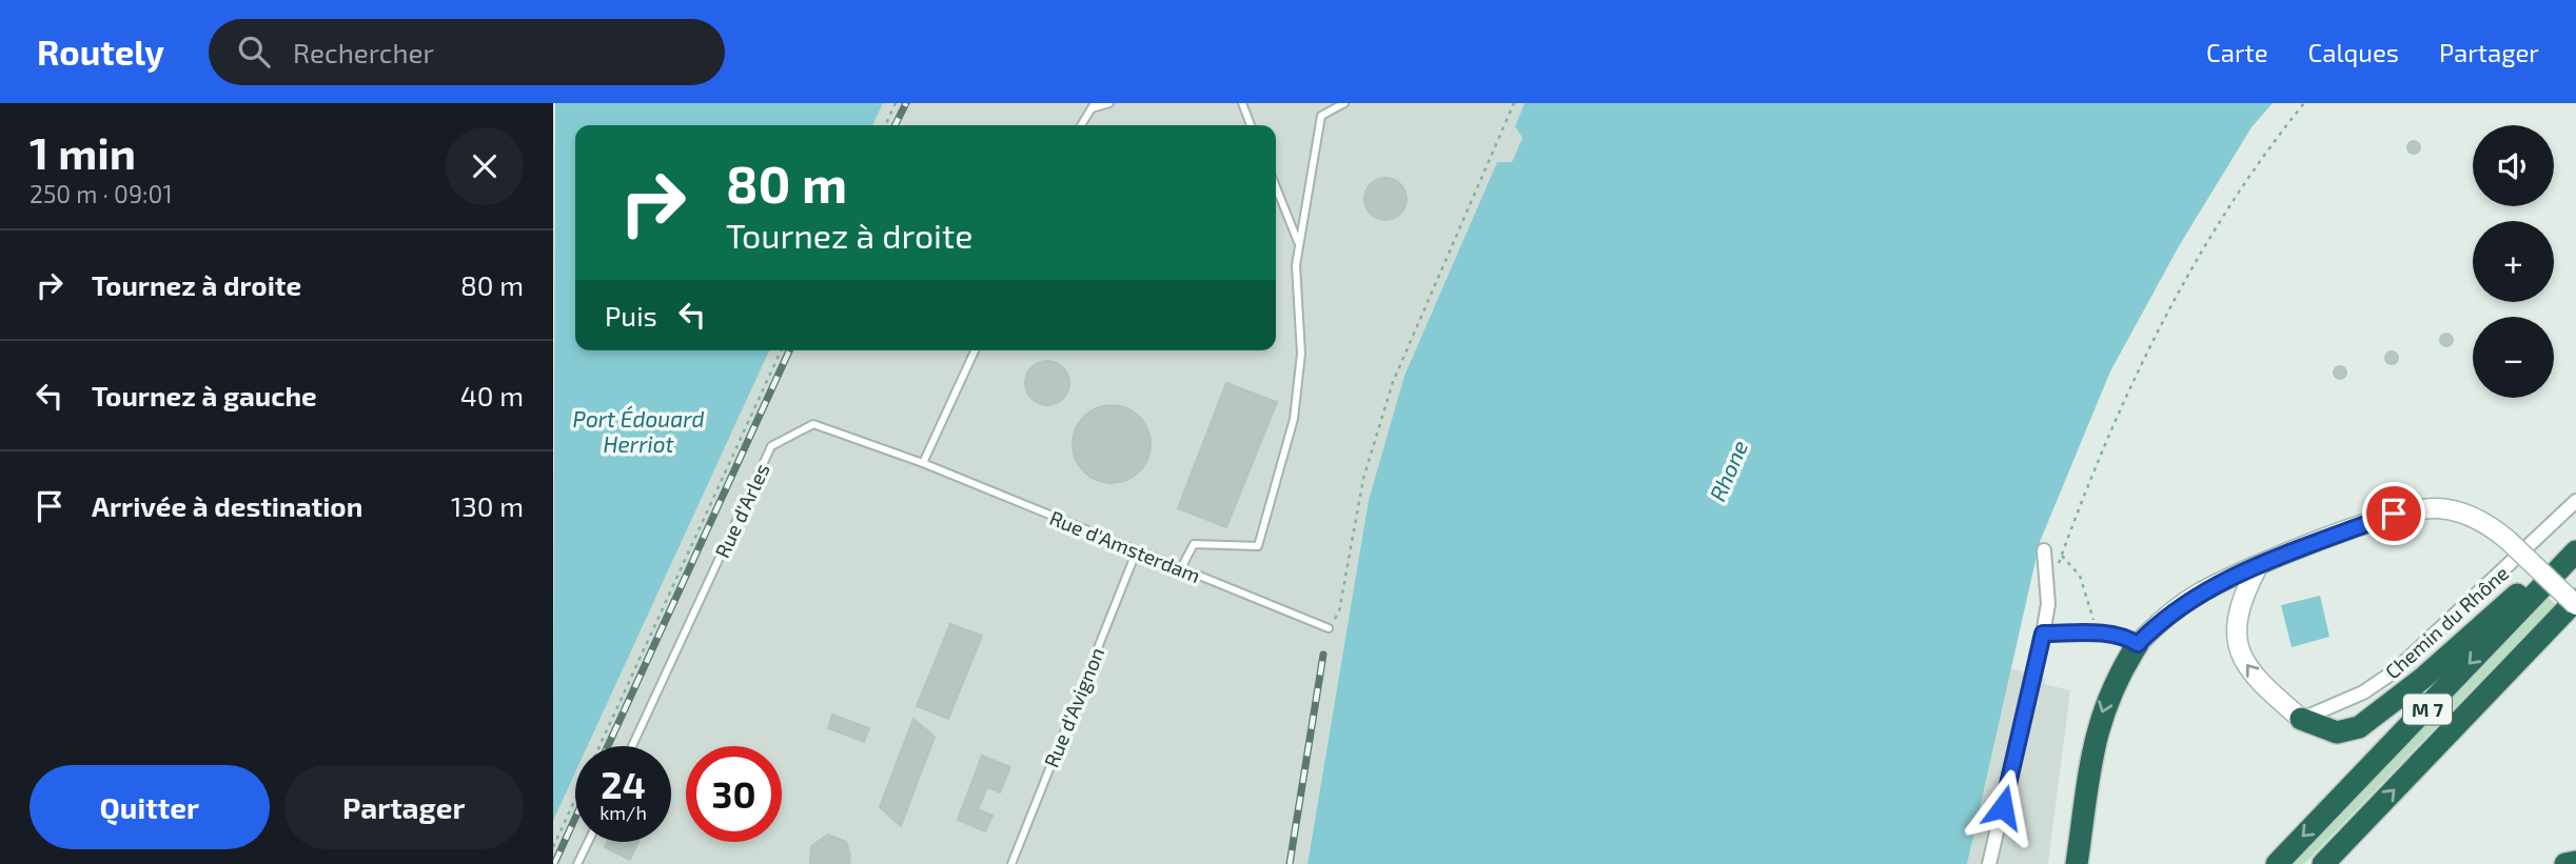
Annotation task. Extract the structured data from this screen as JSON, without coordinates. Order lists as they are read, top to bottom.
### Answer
{
  "streets": {
    "highway": ["M 7"],
    "street": ["Chemin du Rhône"],
    "lane": ["Rue d'Arles", "Rue d'Amsterdam", "Rue d'Avignon"]
  },
  "crossings": [
    ["Rue d'Arles", "Rue d'Amsterdam"],
    ["Rue d'Amsterdam", "Rue d'Avignon"]
  ],
  "water": ["Port Édouard Herriot", "Rhone"],
  "page": {
    "header": "Routely",
    "search": "Rechercher",
    "nav": ["Carte", "Calques", "Partager"],
    "heading": ["1 min", "250 m · 09:01"],
    "map_buttons": ["+", "−"],
    "turn": ["80 m", "Tournez à droite"],
    "list": [
      {
        "name": "Tournez à droite",
        "value": "80 m"
      },
      {
        "name": "Tournez à gauche",
        "value": "40 m"
      },
      {
        "name": "Arrivée à destination",
        "value": "130 m"
      }
    ],
    "then": "Puis",
    "speed": "24 km/h",
    "limit": "30",
    "buttons": ["Quitter", "Partager"]
  }
}
